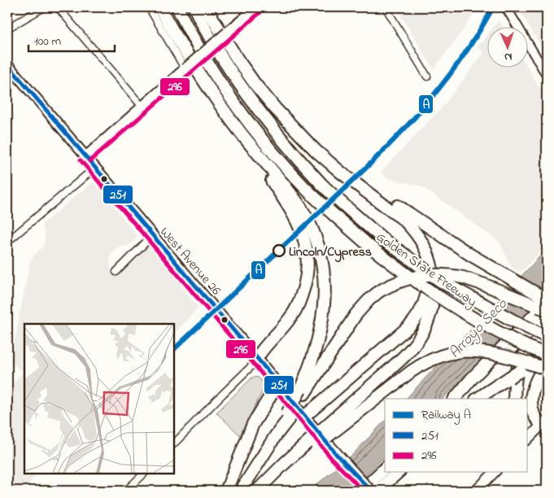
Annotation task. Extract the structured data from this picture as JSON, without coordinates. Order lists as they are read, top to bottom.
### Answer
{
  "streets": {
    "highway": ["Golden State Freeway"],
    "main road": ["West Avenue 26"]
  },
  "water": ["Arroyo Seco"],
  "places": ["Lincoln/Cypress"],
  "lines": ["rail line A", "transit line 296", "transit line 251"],
  "legend": ["Railway A", "251", "296"],
  "scale_bar": "100 m",
  "north": "bottom"
}
